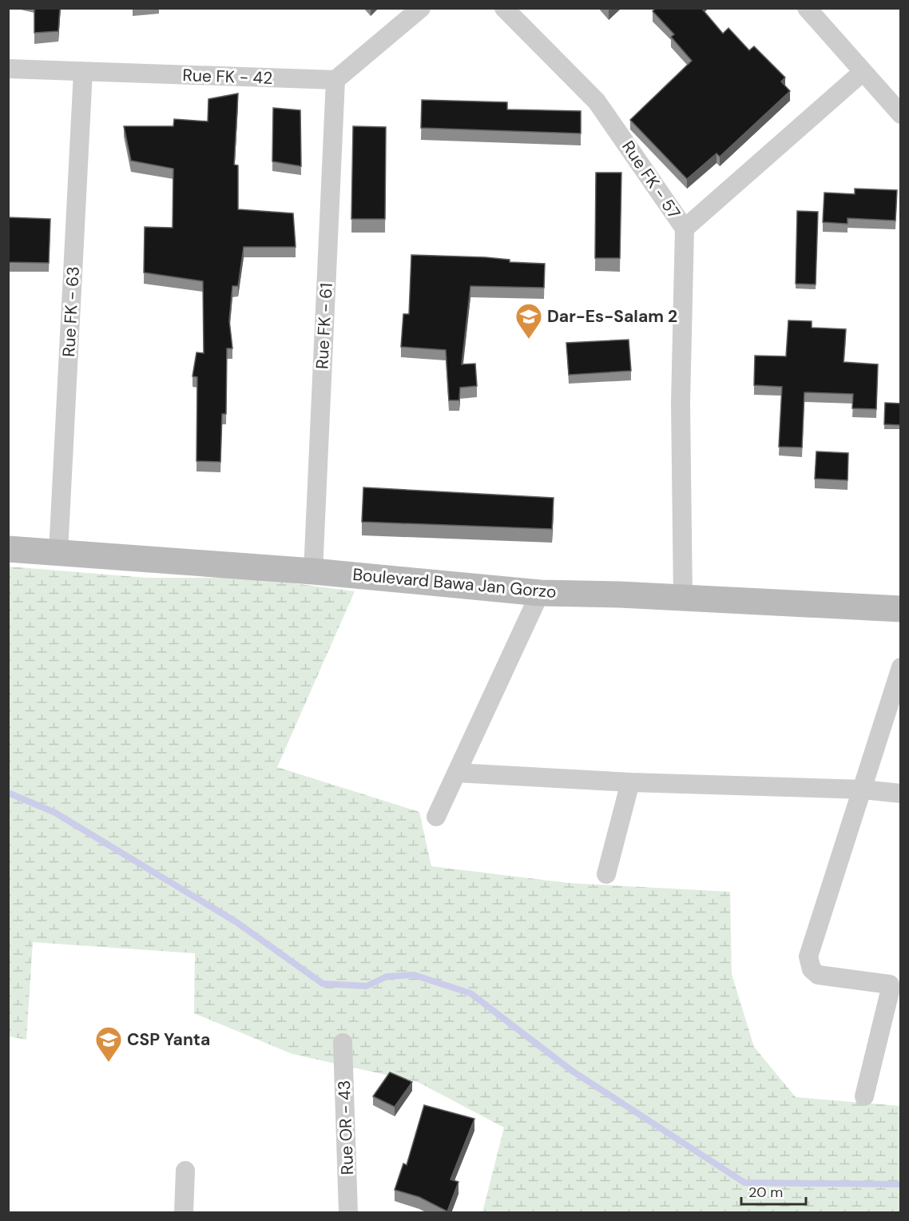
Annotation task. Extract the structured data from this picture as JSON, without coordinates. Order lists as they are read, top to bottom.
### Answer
{
  "streets": {
    "main road": ["Boulevard Bawa Jan Gorzo"],
    "street": [
      "Rue FK - 42",
      "Rue FK - 57",
      "Rue FK - 63",
      "Rue FK - 61",
      "Rue OR - 43"
    ]
  },
  "crossings": [
    ["Rue FK - 42", "Rue FK - 63"],
    ["Rue FK - 42", "Rue FK - 61"],
    ["Rue FK - 57", "Boulevard Bawa Jan Gorzo"],
    ["Rue FK - 63", "Boulevard Bawa Jan Gorzo"],
    ["Rue FK - 61", "Boulevard Bawa Jan Gorzo"]
  ],
  "places": {
    "school or university": ["Dar-Es-Salam 2", "CSP Yanta"]
  },
  "scale_bar": "20 m"
}
